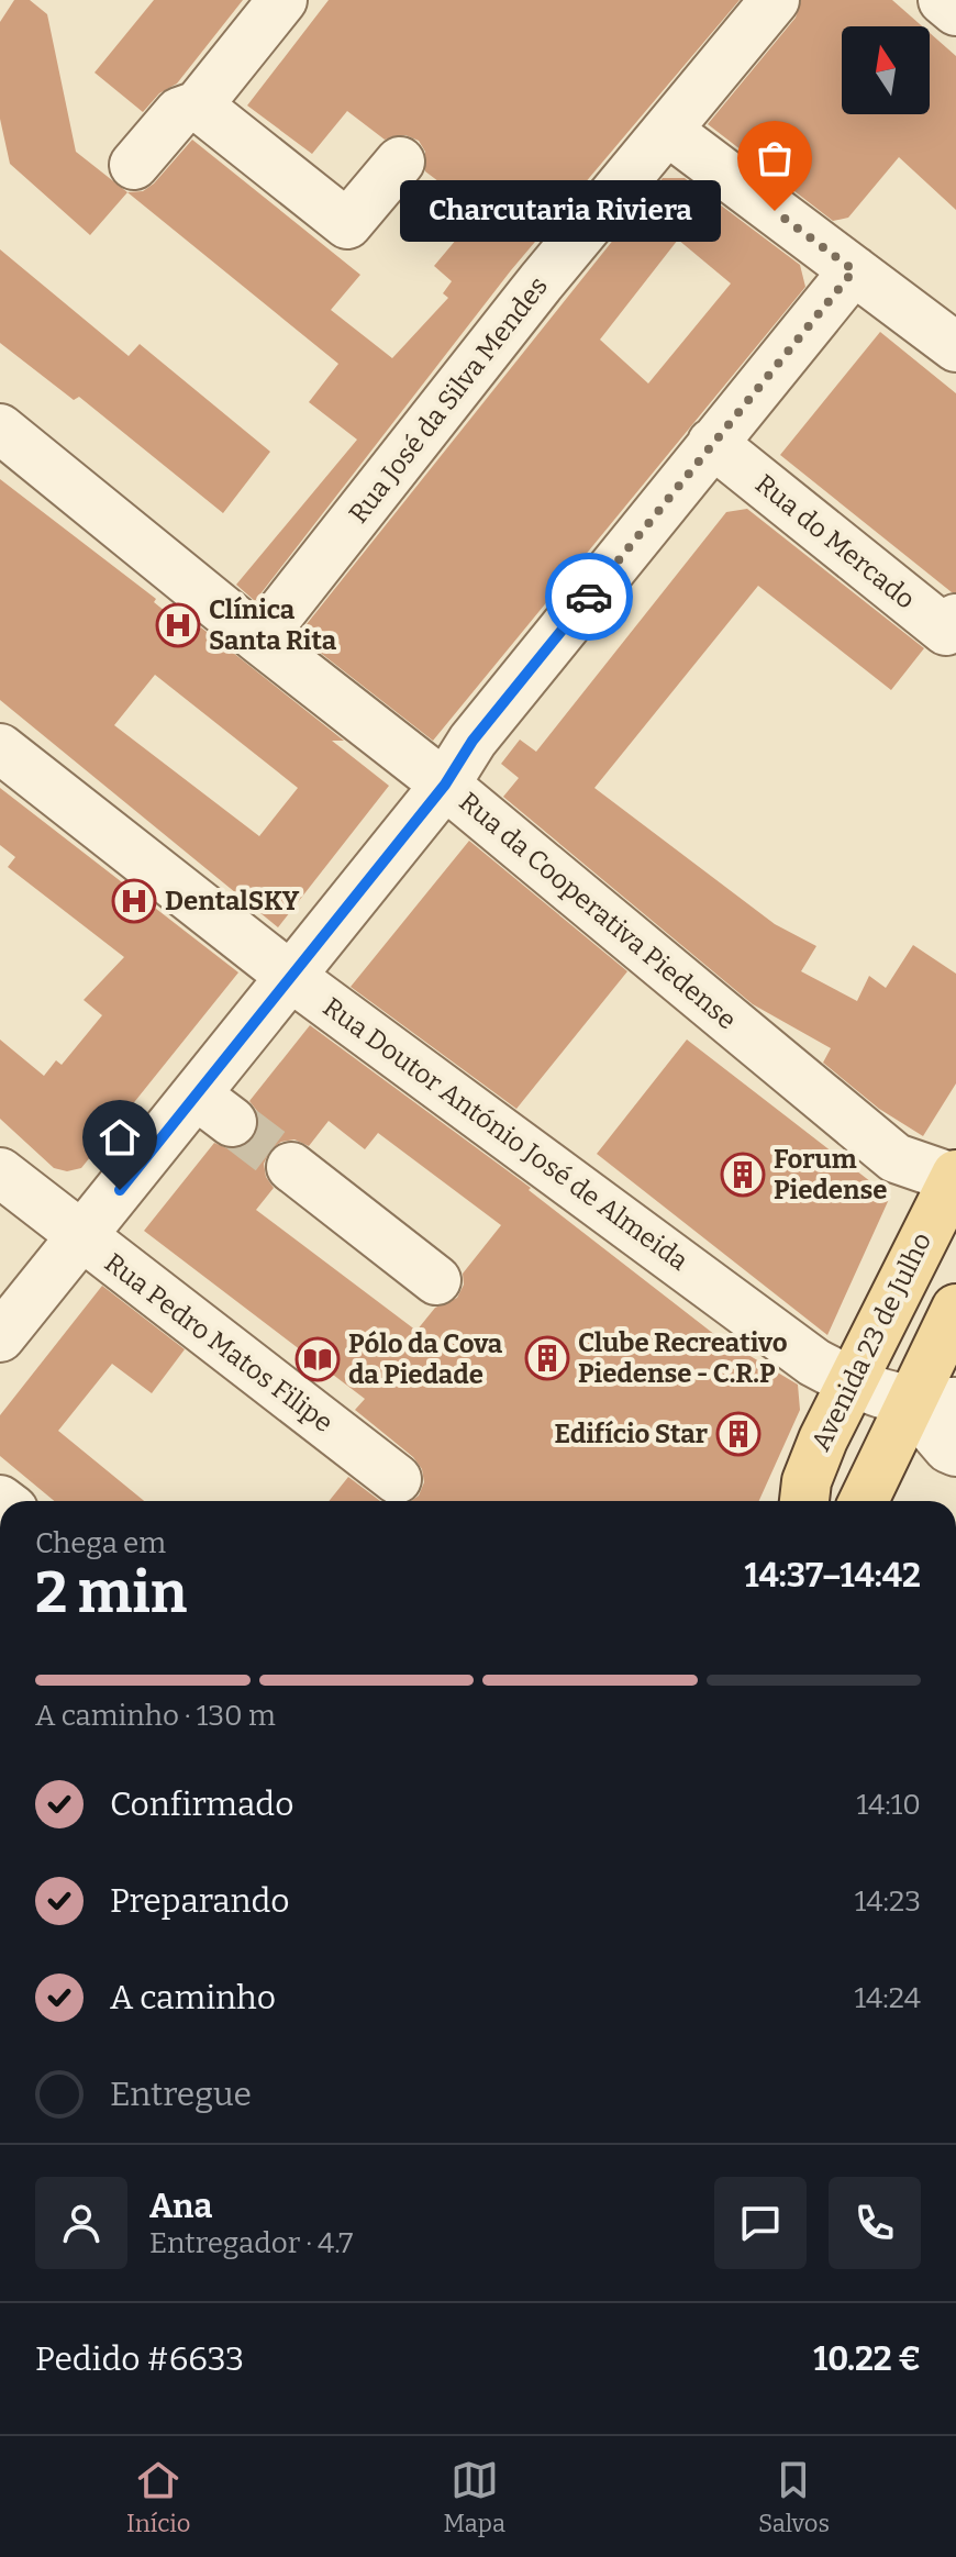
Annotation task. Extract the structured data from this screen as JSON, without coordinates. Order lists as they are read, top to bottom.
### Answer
{
  "streets": {
    "main road": ["Avenida 23 de Julho"],
    "street": [
      "Rua José da Silva Mendes",
      "Rua do Mercado",
      "Rua da Cooperativa Piedense",
      "Rua Doutor António José de Almeida",
      "Rua Pedro Matos Filipe"
    ]
  },
  "crossings": [
    ["Rua José da Silva Mendes", "Rua da Cooperativa Piedense"],
    ["Rua da Cooperativa Piedense", "Avenida 23 de Julho"],
    ["Rua Doutor António José de Almeida", "Avenida 23 de Julho"]
  ],
  "places": {
    "other": ["Charcutaria Riviera"],
    "hospital": ["Clínica Santa Rita", "DentalSKY"],
    "building": ["Forum Piedense", "Clube Recreativo Piedense - C.R.P", "Edifício Star"],
    "library": ["Pólo da Cova da Piedade"]
  },
  "north": "top",
  "page": {
    "bubble": "Charcutaria Riviera",
    "heading": ["2 min", "Chega em", "14:37–14:42"],
    "panel": [
      "Ana",
      "Entregador · 4.7",
      "Pedido #6633",
      "10.22 €"
    ],
    "bar": "A caminho · 130 m",
    "list": [
      ["Confirmado", "14:10"],
      ["Preparando", "14:23"],
      ["A caminho", "14:24"],
      "Entregue"
    ],
    "tabs": ["Início", "Mapa", "Salvos"]
  }
}
